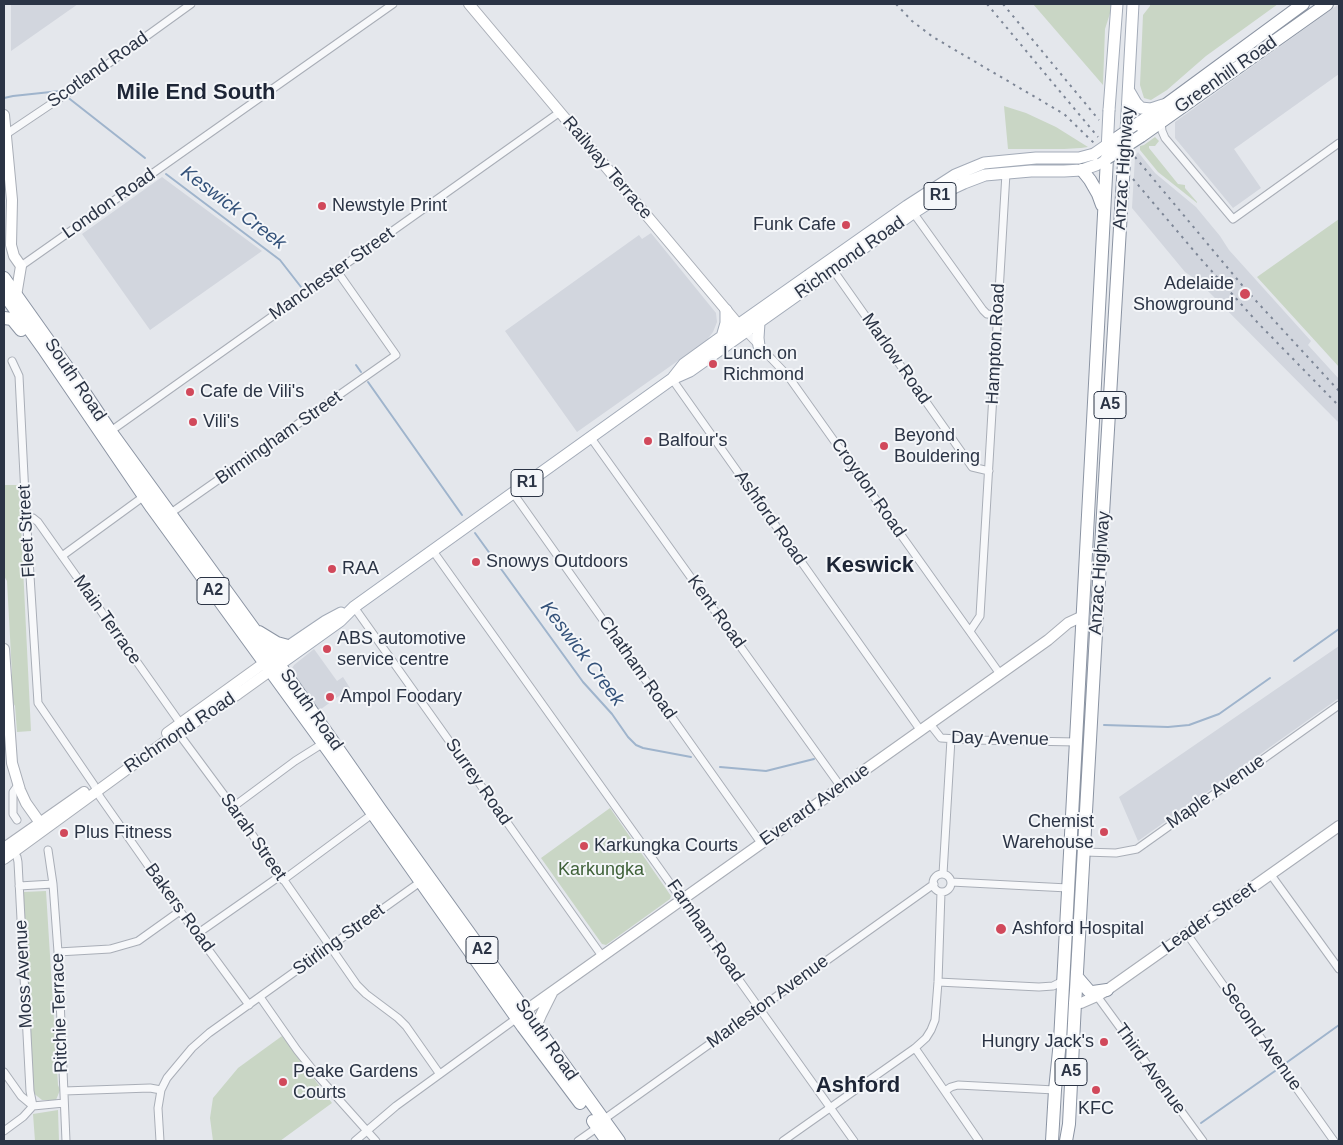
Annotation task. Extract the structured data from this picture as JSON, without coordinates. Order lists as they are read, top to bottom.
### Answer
{
  "streets": {
    "highway": [
      "Greenhill Road",
      "Anzac Highway",
      "R1",
      "Richmond Road",
      "South Road",
      "A5",
      "A2"
    ],
    "street": [
      "Scotland Road",
      "Railway Terrace",
      "London Road",
      "Manchester Street",
      "Hampton Road",
      "Marlow Road",
      "Birmingham Street",
      "Croydon Road",
      "Ashford Road",
      "Fleet Street",
      "Kent Road",
      "Main Terrace",
      "Chatham Road",
      "Day Avenue",
      "Surrey Road",
      "Maple Avenue",
      "Everard Avenue",
      "Sarah Street",
      "Bakers Road",
      "Leader Street",
      "Farnham Road",
      "Stirling Street",
      "Moss Avenue",
      "Marleston Avenue",
      "Ritchie Terrace",
      "Second Avenue",
      "Third Avenue"
    ]
  },
  "crossings": [
    ["Greenhill Road", "Anzac Highway"],
    ["Greenhill Road", "Richmond Road"],
    ["Railway Terrace", "Richmond Road"],
    ["Railway Terrace", "Manchester Street"],
    ["Railway Terrace", "Croydon Road"],
    ["Anzac Highway", "Richmond Road"],
    ["Anzac Highway", "Day Avenue"],
    ["Anzac Highway", "Maple Avenue"],
    ["Anzac Highway", "Everard Avenue"],
    ["Anzac Highway", "Leader Street"],
    ["Richmond Road", "Hampton Road"],
    ["Richmond Road", "Marlow Road"],
    ["Richmond Road", "South Road"],
    ["Richmond Road", "Croydon Road"],
    ["Richmond Road", "Ashford Road"],
    ["Richmond Road", "Kent Road"],
    ["Richmond Road", "Main Terrace"],
    ["Richmond Road", "Chatham Road"],
    ["Richmond Road", "Surrey Road"],
    ["Richmond Road", "Sarah Street"],
    ["Richmond Road", "Bakers Road"],
    ["Richmond Road", "Farnham Road"],
    ["Richmond Road", "Moss Avenue"],
    ["Manchester Street", "South Road"],
    ["Manchester Street", "Birmingham Street"],
    ["Hampton Road", "Marlow Road"],
    ["Hampton Road", "Croydon Road"],
    ["South Road", "Birmingham Street"],
    ["South Road", "Everard Avenue"],
    ["South Road", "Stirling Street"],
    ["South Road", "Marleston Avenue"],
    ["Croydon Road", "Everard Avenue"],
    ["Ashford Road", "Everard Avenue"],
    ["Fleet Street", "Main Terrace"],
    ["Fleet Street", "Bakers Road"],
    ["Kent Road", "Everard Avenue"],
    ["Main Terrace", "Sarah Street"],
    ["Chatham Road", "Everard Avenue"],
    ["Day Avenue", "Everard Avenue"],
    ["Surrey Road", "Everard Avenue"],
    ["Everard Avenue", "Farnham Road"],
    ["Sarah Street", "Stirling Street"],
    ["Bakers Road", "Stirling Street"],
    ["Leader Street", "Second Avenue"],
    ["Leader Street", "Third Avenue"],
    ["Farnham Road", "Marleston Avenue"]
  ],
  "districts": ["Mile End South", "Keswick", "Ashford"],
  "water": ["Keswick Creek"],
  "parks": ["Karkungka"],
  "places": [
    "Newstyle Print",
    "Funk Cafe",
    "Adelaide Showground",
    "Lunch on Richmond",
    "Cafe de Vili's",
    "Vili's",
    "Balfour's",
    "Beyond Bouldering",
    "Snowys Outdoors",
    "RAA",
    "ABS automotive service centre",
    "Ampol Foodary",
    "Chemist Warehouse",
    "Plus Fitness",
    "Karkungka Courts",
    "Ashford Hospital",
    "Hungry Jack's",
    "Peake Gardens Courts",
    "KFC"
  ]
}
